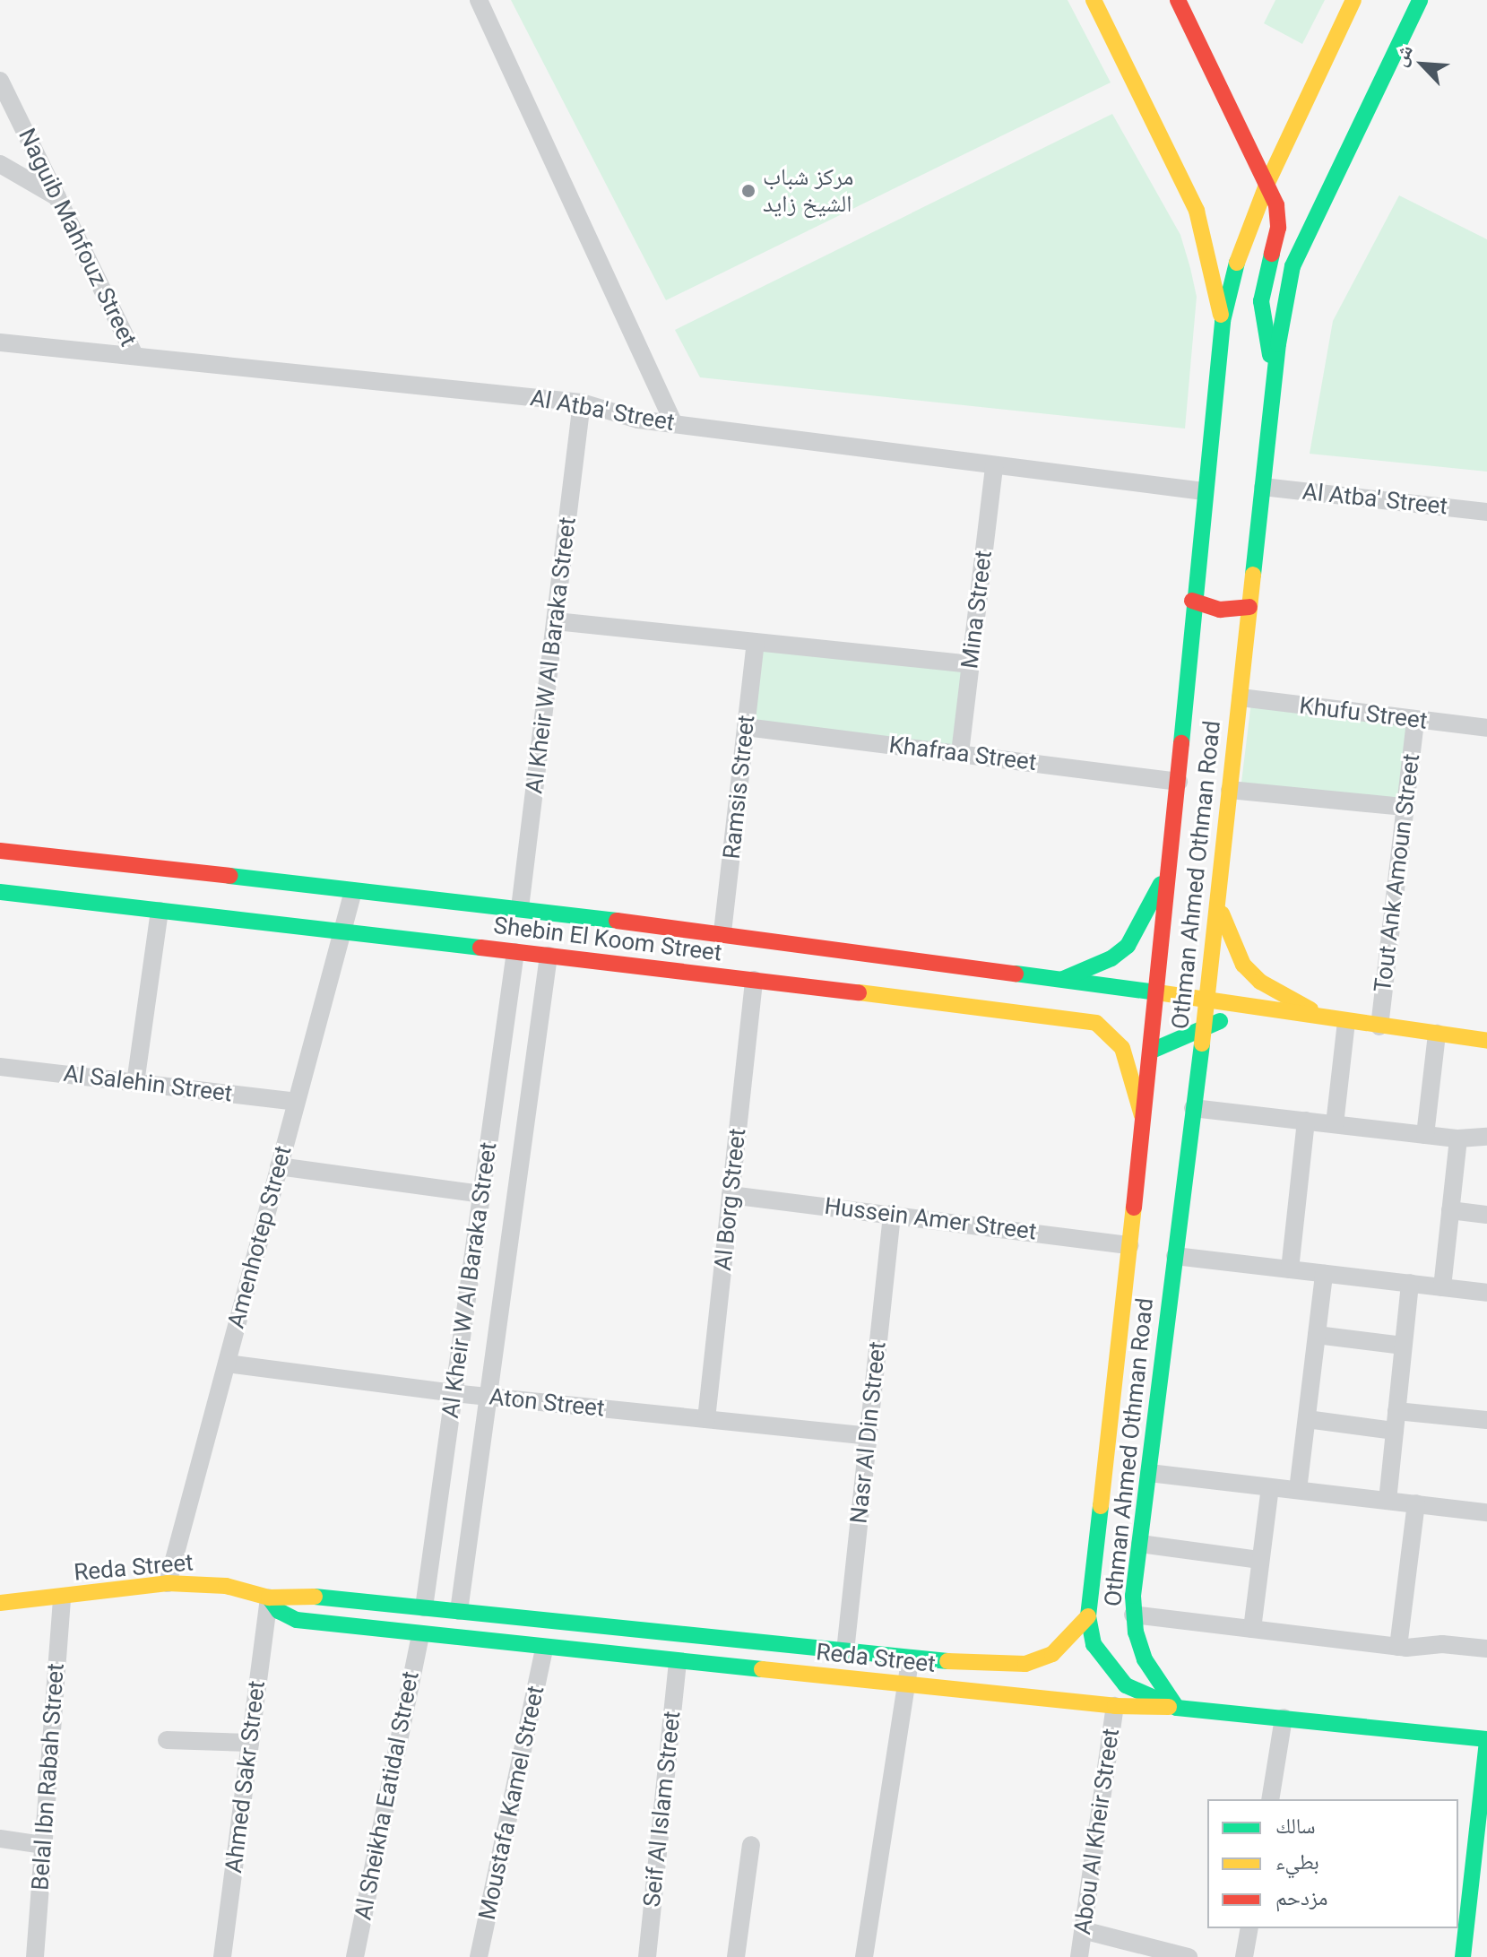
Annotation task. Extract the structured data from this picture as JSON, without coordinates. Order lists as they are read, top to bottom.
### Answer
{
  "streets": {
    "main road": ["Othman Ahmed Othman Road", "Shebin El Koom Street", "Reda Street"],
    "street": [
      "Naguib Mahfouz Street",
      "Al Atba' Street",
      "Mina Street",
      "Al Kheir W Al Baraka Street",
      "Khufu Street",
      "Khafraa Street",
      "Ramsis Street",
      "Tout Ank Amoun Street",
      "Al Salehin Street",
      "Al Borg Street",
      "Hussein Amer Street",
      "Amenhotep Street",
      "Aton Street",
      "Nasr Al Din Street",
      "Belal Ibn Rabah Street",
      "Ahmed Sakr Street",
      "Al Sheikha Eatidal Street",
      "Moustafa Kamel Street",
      "Seif Al Islam Street",
      "Abou Al Kheir Street"
    ]
  },
  "crossings": [
    ["Naguib Mahfouz Street", "Al Atba' Street"],
    ["Al Atba' Street", "Mina Street"],
    ["Al Atba' Street", "Al Kheir W Al Baraka Street"],
    ["Al Atba' Street", "Othman Ahmed Othman Road"],
    ["Mina Street", "Khafraa Street"],
    ["Al Kheir W Al Baraka Street", "Shebin El Koom Street"],
    ["Al Kheir W Al Baraka Street", "Aton Street"],
    ["Al Kheir W Al Baraka Street", "Reda Street"],
    ["Khufu Street", "Tout Ank Amoun Street"],
    ["Khufu Street", "Othman Ahmed Othman Road"],
    ["Khafraa Street", "Ramsis Street"],
    ["Khafraa Street", "Othman Ahmed Othman Road"],
    ["Ramsis Street", "Shebin El Koom Street"],
    ["Tout Ank Amoun Street", "Shebin El Koom Street"],
    ["Othman Ahmed Othman Road", "Shebin El Koom Street"],
    ["Othman Ahmed Othman Road", "Hussein Amer Street"],
    ["Othman Ahmed Othman Road", "Reda Street"],
    ["Shebin El Koom Street", "Al Borg Street"],
    ["Shebin El Koom Street", "Amenhotep Street"],
    ["Al Salehin Street", "Amenhotep Street"],
    ["Al Borg Street", "Hussein Amer Street"],
    ["Al Borg Street", "Aton Street"],
    ["Hussein Amer Street", "Nasr Al Din Street"],
    ["Amenhotep Street", "Aton Street"],
    ["Amenhotep Street", "Reda Street"],
    ["Aton Street", "Nasr Al Din Street"],
    ["Nasr Al Din Street", "Reda Street"],
    ["Reda Street", "Belal Ibn Rabah Street"],
    ["Reda Street", "Ahmed Sakr Street"],
    ["Reda Street", "Al Sheikha Eatidal Street"],
    ["Reda Street", "Moustafa Kamel Street"],
    ["Reda Street", "Seif Al Islam Street"],
    ["Reda Street", "Abou Al Kheir Street"]
  ],
  "places": ["مركز شباب الشيخ زايد"],
  "legend": ["سالك", "بطيء", "مزدحم"],
  "north": "top left"
}
